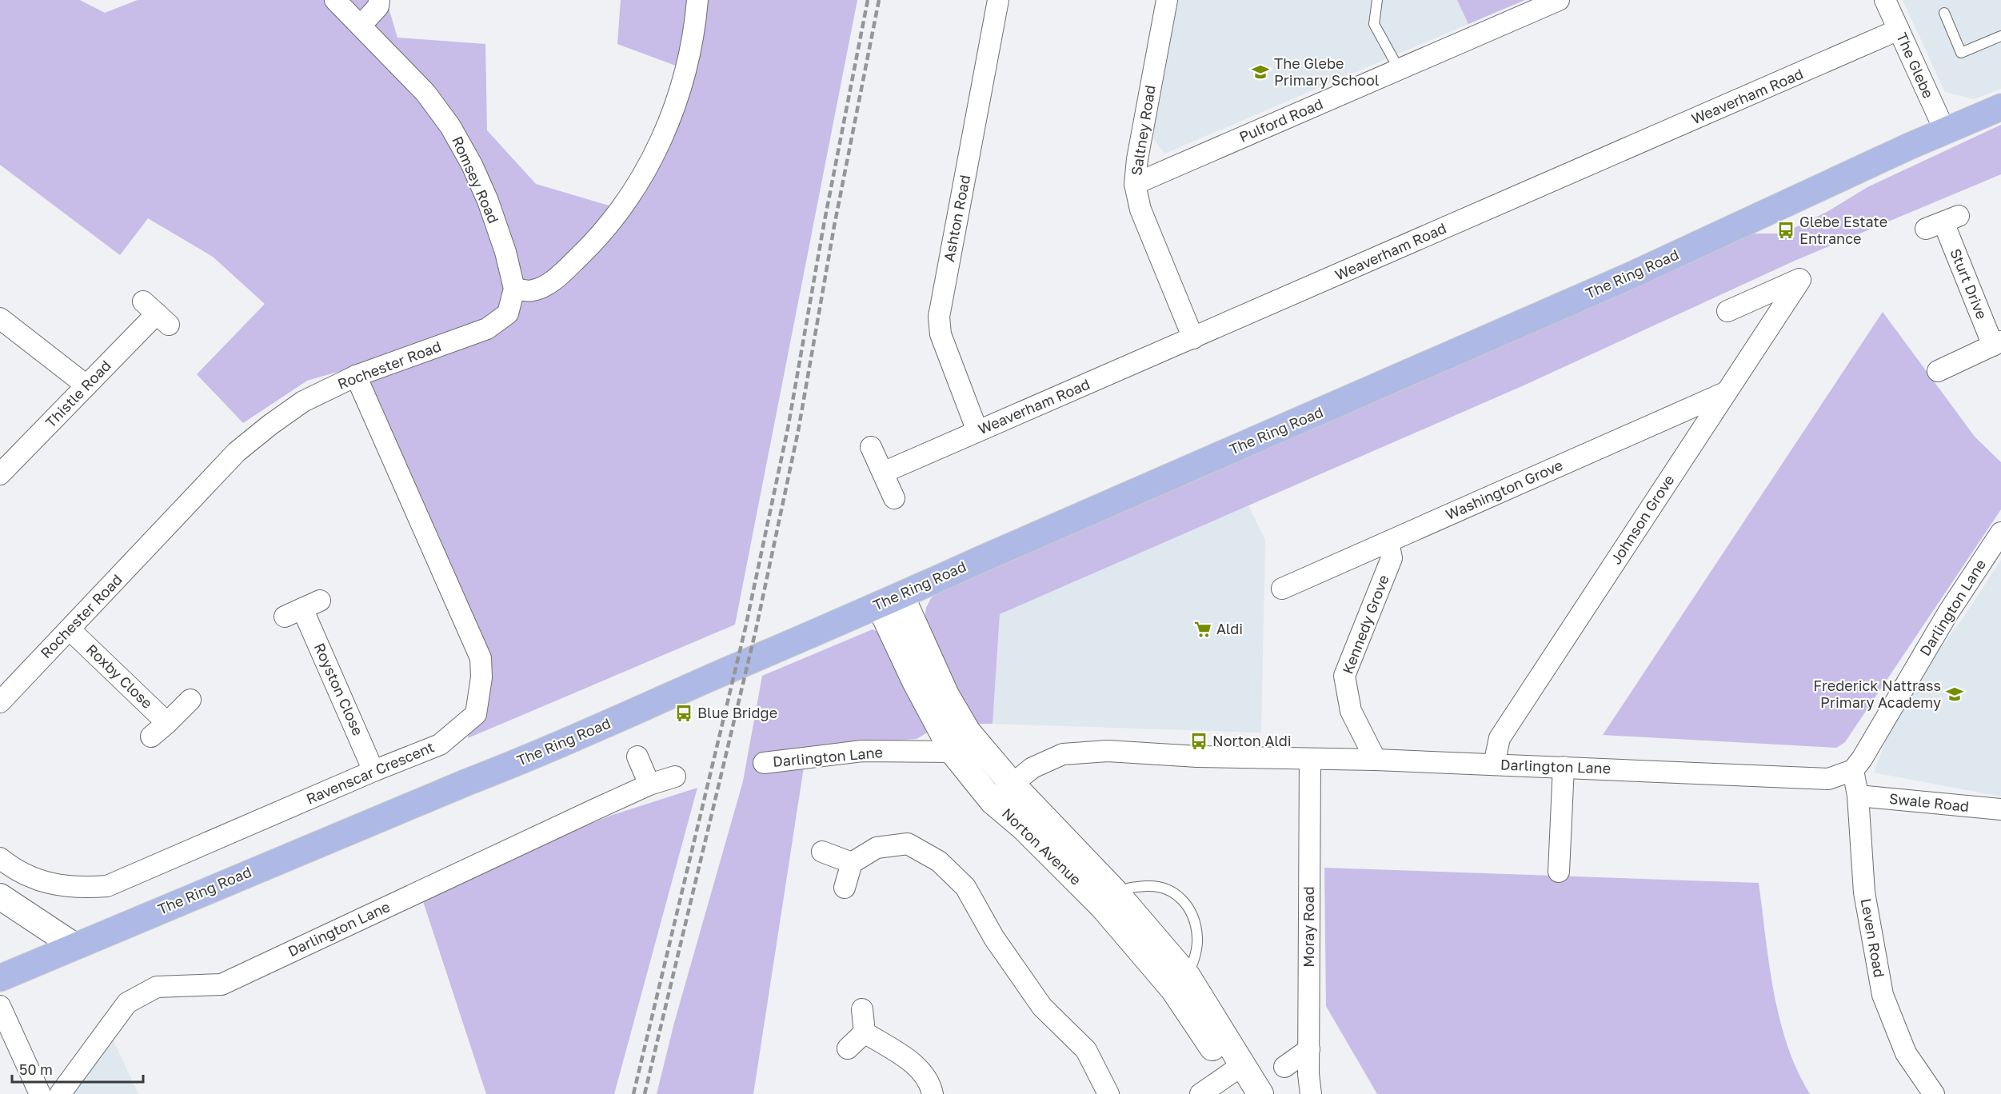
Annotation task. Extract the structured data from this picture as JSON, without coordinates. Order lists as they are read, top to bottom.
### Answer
{
  "streets": {
    "main road": ["The Ring Road"],
    "street": [
      "The Glebe",
      "Weaverham Road",
      "Pulford Road",
      "Saltney Road",
      "Romsey Road",
      "Ashton Road",
      "Sturt Drive",
      "Rochester Road",
      "Thistle Road",
      "Washington Grove",
      "Johnson Grove",
      "Darlington Lane",
      "Kennedy Grove",
      "Roxby Close",
      "Royston Close",
      "Ravenscar Crescent",
      "Swale Road",
      "Norton Avenue",
      "Moray Road",
      "Leven Road"
    ]
  },
  "crossings": [
    ["The Glebe", "Weaverham Road"],
    ["The Glebe", "The Ring Road"],
    ["Weaverham Road", "Saltney Road"],
    ["Weaverham Road", "Ashton Road"],
    ["Pulford Road", "Saltney Road"],
    ["Romsey Road", "Rochester Road"],
    ["The Ring Road", "Norton Avenue"],
    ["Rochester Road", "Roxby Close"],
    ["Rochester Road", "Ravenscar Crescent"],
    ["Washington Grove", "Johnson Grove"],
    ["Washington Grove", "Kennedy Grove"],
    ["Johnson Grove", "Darlington Lane"],
    ["Darlington Lane", "Kennedy Grove"],
    ["Darlington Lane", "Norton Avenue"],
    ["Darlington Lane", "Moray Road"],
    ["Darlington Lane", "Leven Road"],
    ["Royston Close", "Ravenscar Crescent"],
    ["Swale Road", "Leven Road"]
  ],
  "places": {
    "school or university": ["The Glebe Primary School", "Frederick Nattrass Primary Academy"],
    "bus stop": ["Glebe Estate Entrance", "Blue Bridge", "Norton Aldi"],
    "supermarket": ["Aldi"]
  },
  "scale_bar": "50 m"
}
